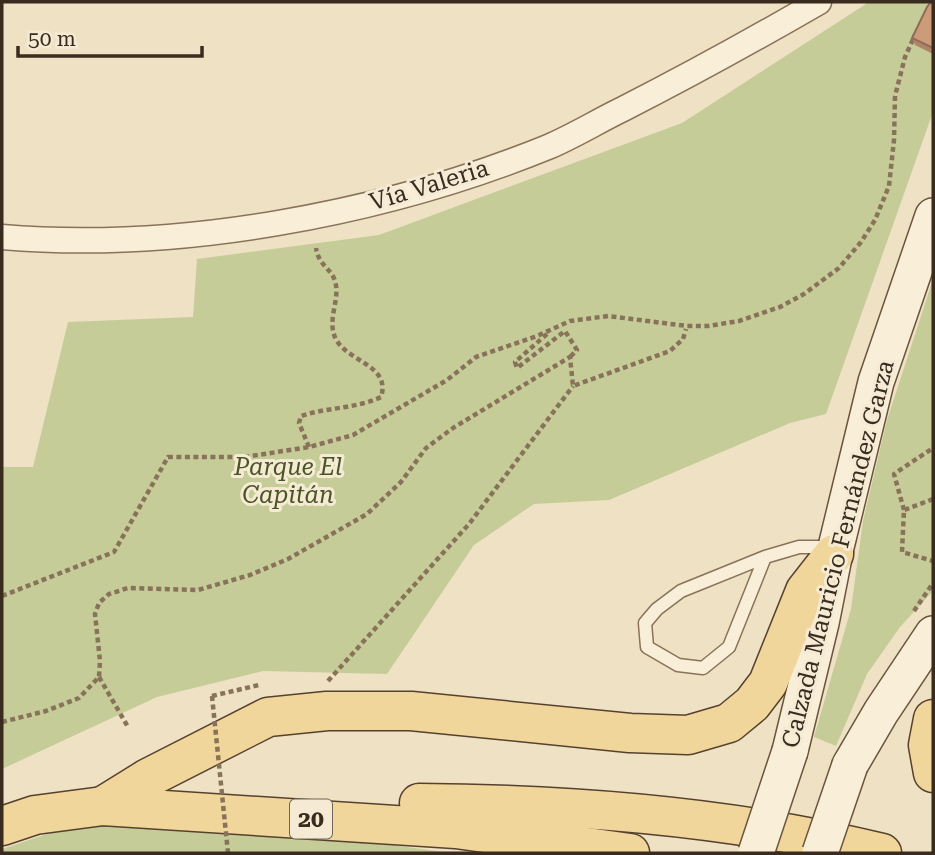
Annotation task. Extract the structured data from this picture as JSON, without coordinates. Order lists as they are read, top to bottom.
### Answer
{
  "streets": {
    "main road": ["Calzada Mauricio Fernández Garza", "20"],
    "street": ["Vía Valeria"]
  },
  "parks": ["Parque El Capitán"],
  "scale_bar": "50 m"
}
